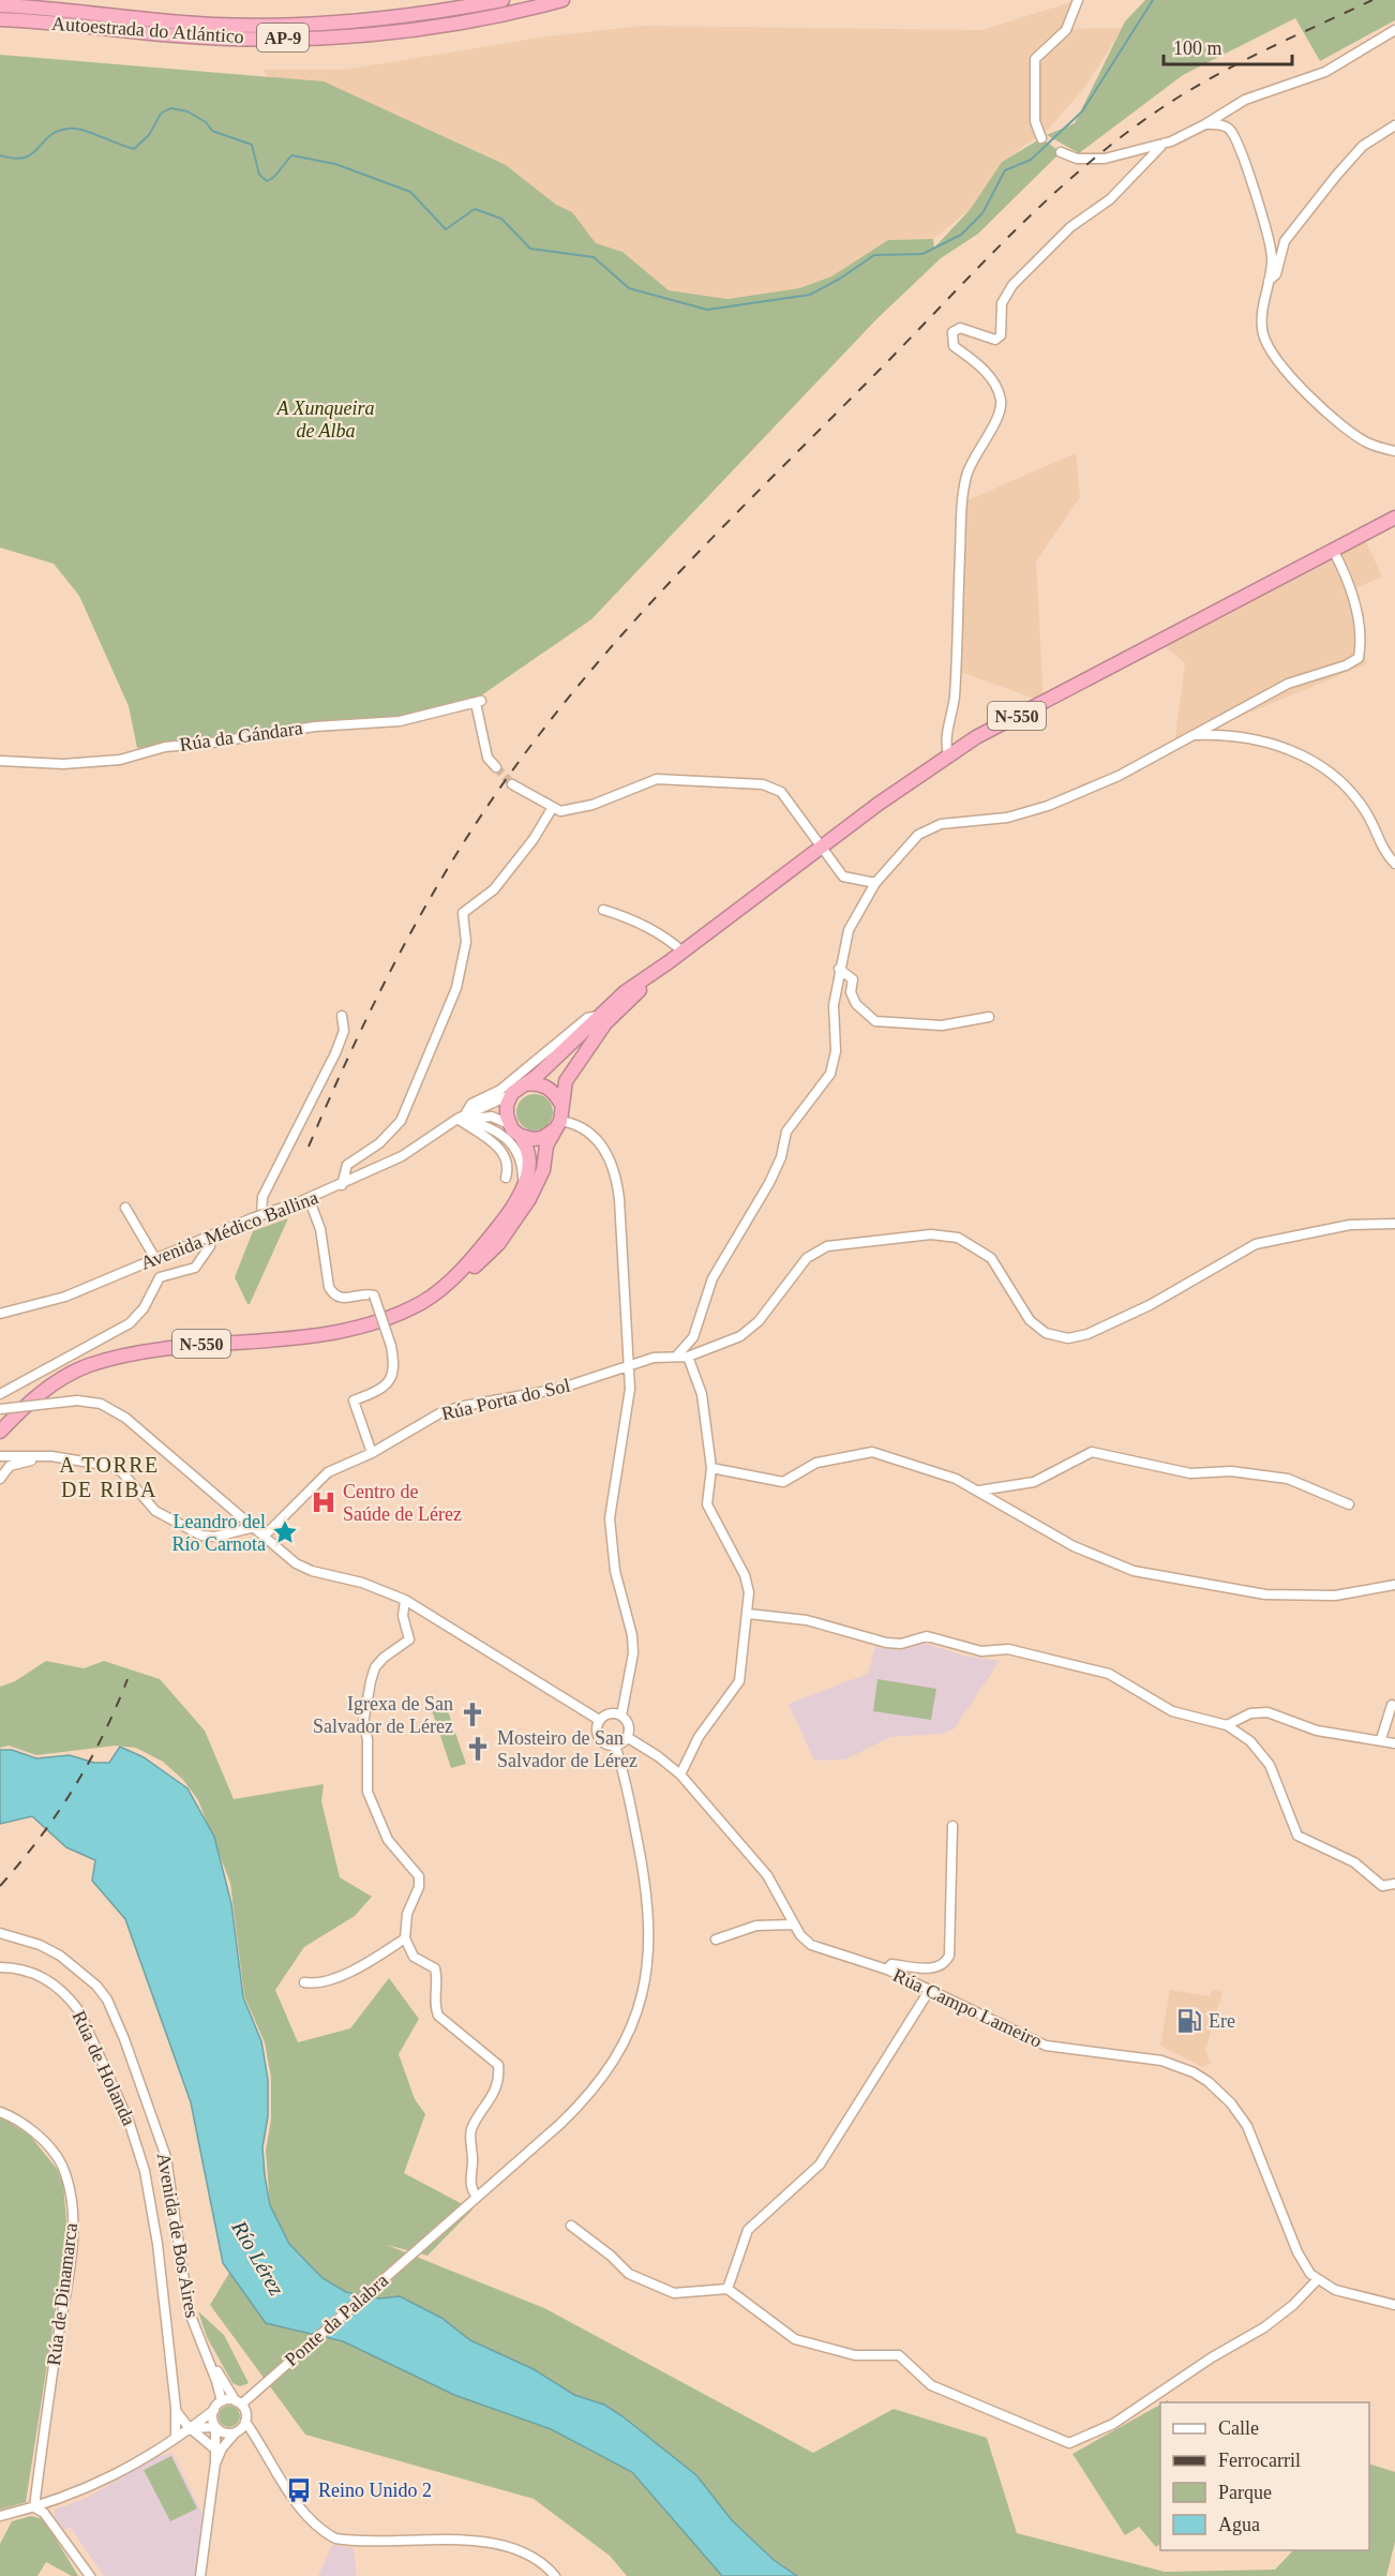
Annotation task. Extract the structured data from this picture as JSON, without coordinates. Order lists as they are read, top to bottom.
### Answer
{
  "streets": {
    "highway": ["Autoestrada do Atlántico", "AP-9", "N-550"],
    "street": [
      "Rúa da Gándara",
      "Avenida Médico Ballina",
      "Rúa Porta do Sol",
      "Rúa Campo Lameiro",
      "Rúa de Holanda",
      "Avenida de Bos Aires",
      "Rúa de Dinamarca",
      "Ponte da Palabra"
    ]
  },
  "crossings": [
    ["N-550", "Avenida Médico Ballina"],
    ["Rúa Campo Lameiro", "Ponte da Palabra"],
    ["Avenida de Bos Aires", "Ponte da Palabra"]
  ],
  "districts": ["A TORRE DE RIBA"],
  "water": ["Río Lérez"],
  "parks": ["A Xunqueira de Alba"],
  "places": {
    "hospital": ["Centro de Saúde de Lérez"],
    "place": ["Leandro del Río Carnota"],
    "church": ["Igrexa de San Salvador de Lérez", "Mosteiro de San Salvador de Lérez"],
    "fuel station": ["Ere"],
    "bus stop": ["Reino Unido 2"]
  },
  "legend": [
    "Calle",
    "Ferrocarril",
    "Parque",
    "Agua"
  ],
  "scale_bar": "100 m"
}
